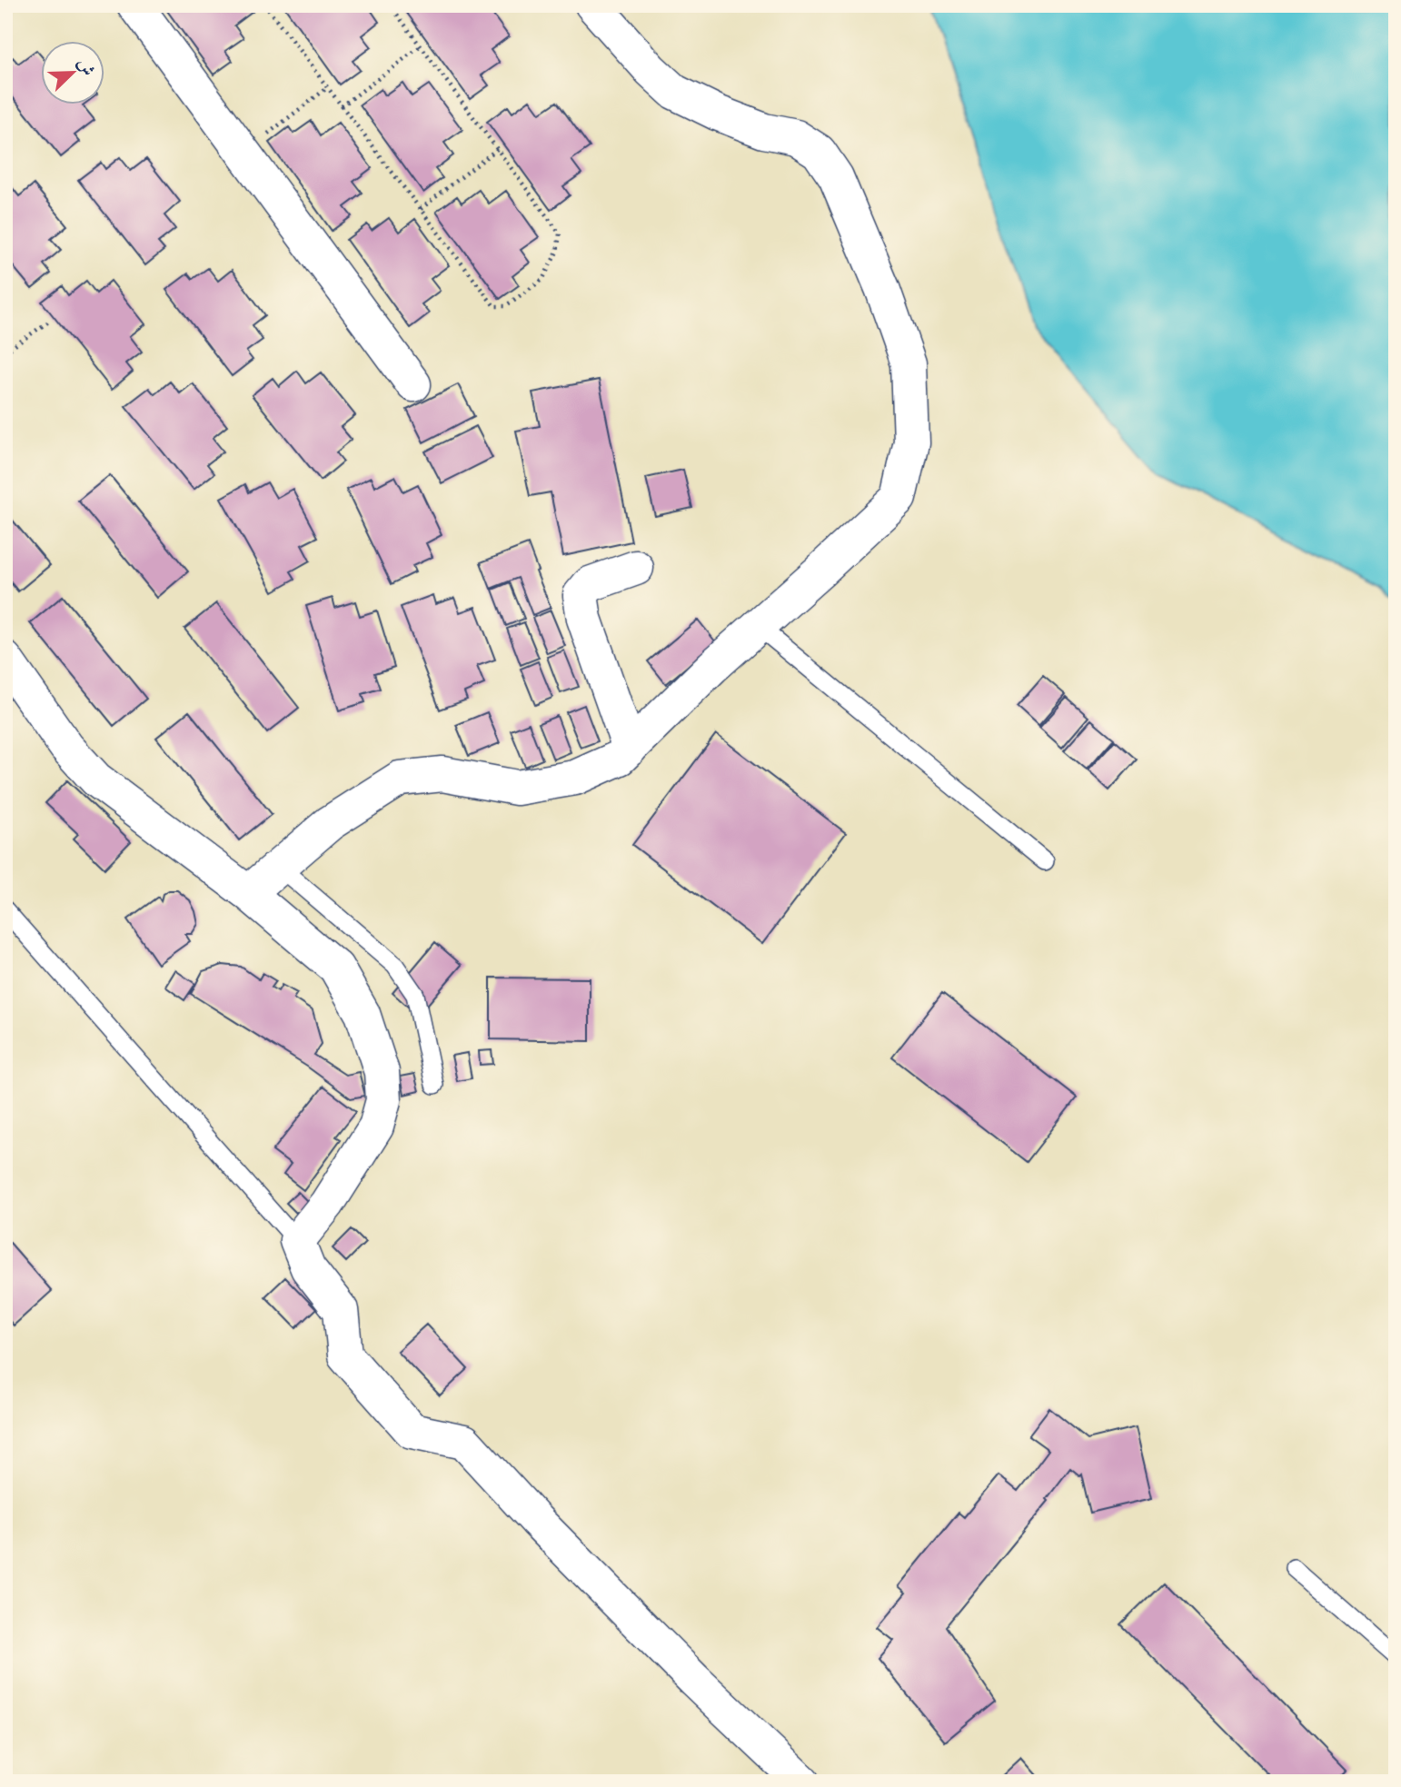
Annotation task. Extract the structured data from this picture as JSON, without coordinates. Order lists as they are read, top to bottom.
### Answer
{
  "north": "top right"
}
